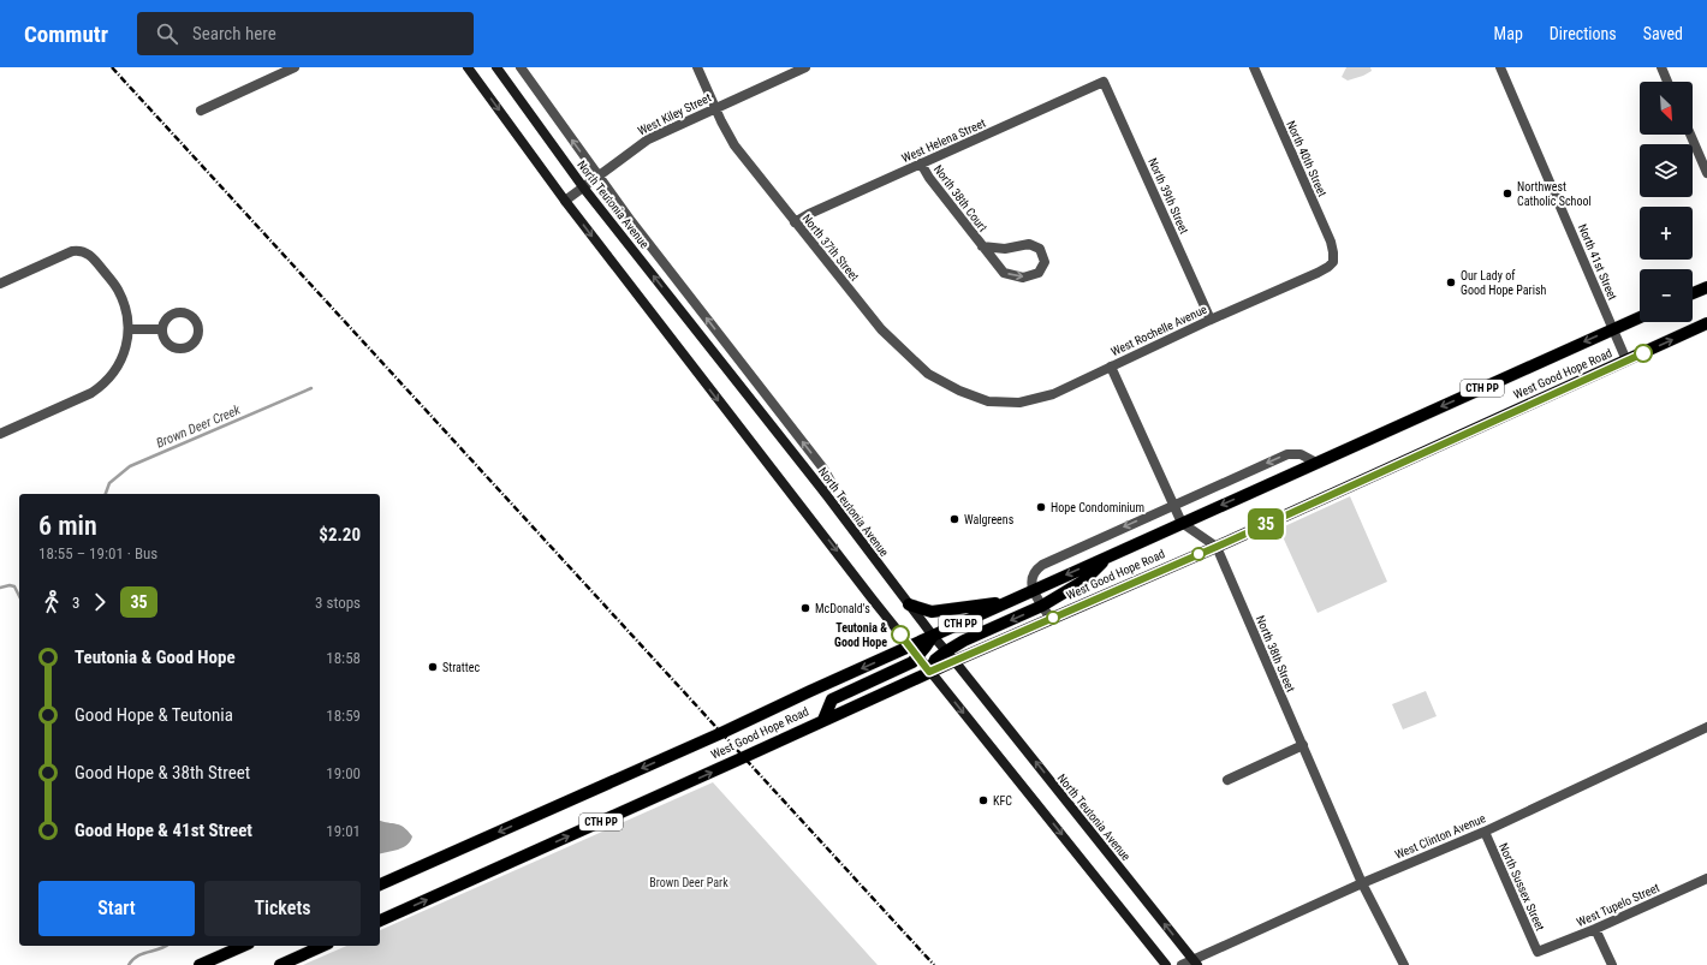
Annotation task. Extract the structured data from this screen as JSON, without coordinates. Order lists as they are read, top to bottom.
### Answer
{
  "streets": {
    "main road": ["North Teutonia Avenue", "West Good Hope Road", "CTH PP"],
    "street": [
      "West Kiley Street",
      "West Helena Street",
      "North 40th Street",
      "North 39th Street",
      "North 38th Court",
      "North 37th Street",
      "North 41st Street",
      "West Rochelle Avenue",
      "North 38th Street",
      "West Clinton Avenue",
      "North Sussex Street",
      "West Tupelo Street"
    ]
  },
  "crossings": [
    ["West Kiley Street", "North Teutonia Avenue"],
    ["West Kiley Street", "North 37th Street"],
    ["West Helena Street", "North 39th Street"],
    ["West Helena Street", "North 38th Court"],
    ["West Helena Street", "North 37th Street"],
    ["North 40th Street", "West Rochelle Avenue"],
    ["North 39th Street", "West Rochelle Avenue"],
    ["North Teutonia Avenue", "West Good Hope Road"],
    ["North Teutonia Avenue", "West Clinton Avenue"],
    ["North 37th Street", "West Rochelle Avenue"],
    ["North 41st Street", "West Good Hope Road"],
    ["West Good Hope Road", "North 38th Street"],
    ["North 38th Street", "West Clinton Avenue"],
    ["West Clinton Avenue", "North Sussex Street"],
    ["North Sussex Street", "West Tupelo Street"]
  ],
  "water": ["Brown Deer Creek"],
  "parks": ["Brown Deer Park"],
  "places": [
    "Northwest Catholic School",
    "Our Lady of Good Hope Parish",
    "Hope Condominium",
    "Walgreens",
    "McDonald's",
    "Teutonia & Good Hope",
    "Strattec",
    "KFC"
  ],
  "lines": ["bus line 35"],
  "north": "bottom right",
  "page": {
    "header": "Commutr",
    "search": "Search here",
    "nav": ["Map", "Directions", "Saved"],
    "on_map": "35",
    "map_buttons": ["+", "−"],
    "heading": ["6 min", "18:55 – 19:01 · Bus", "$2.20"],
    "legs": ["3", "35", "3 stops"],
    "list": [
      {
        "name": "Teutonia & Good Hope",
        "value": "18:58"
      },
      {
        "name": "Good Hope & Teutonia",
        "value": "18:59"
      },
      {
        "name": "Good Hope & 38th Street",
        "value": "19:00"
      },
      {
        "name": "Good Hope & 41st Street",
        "value": "19:01"
      }
    ],
    "buttons": ["Start", "Tickets"]
  }
}
